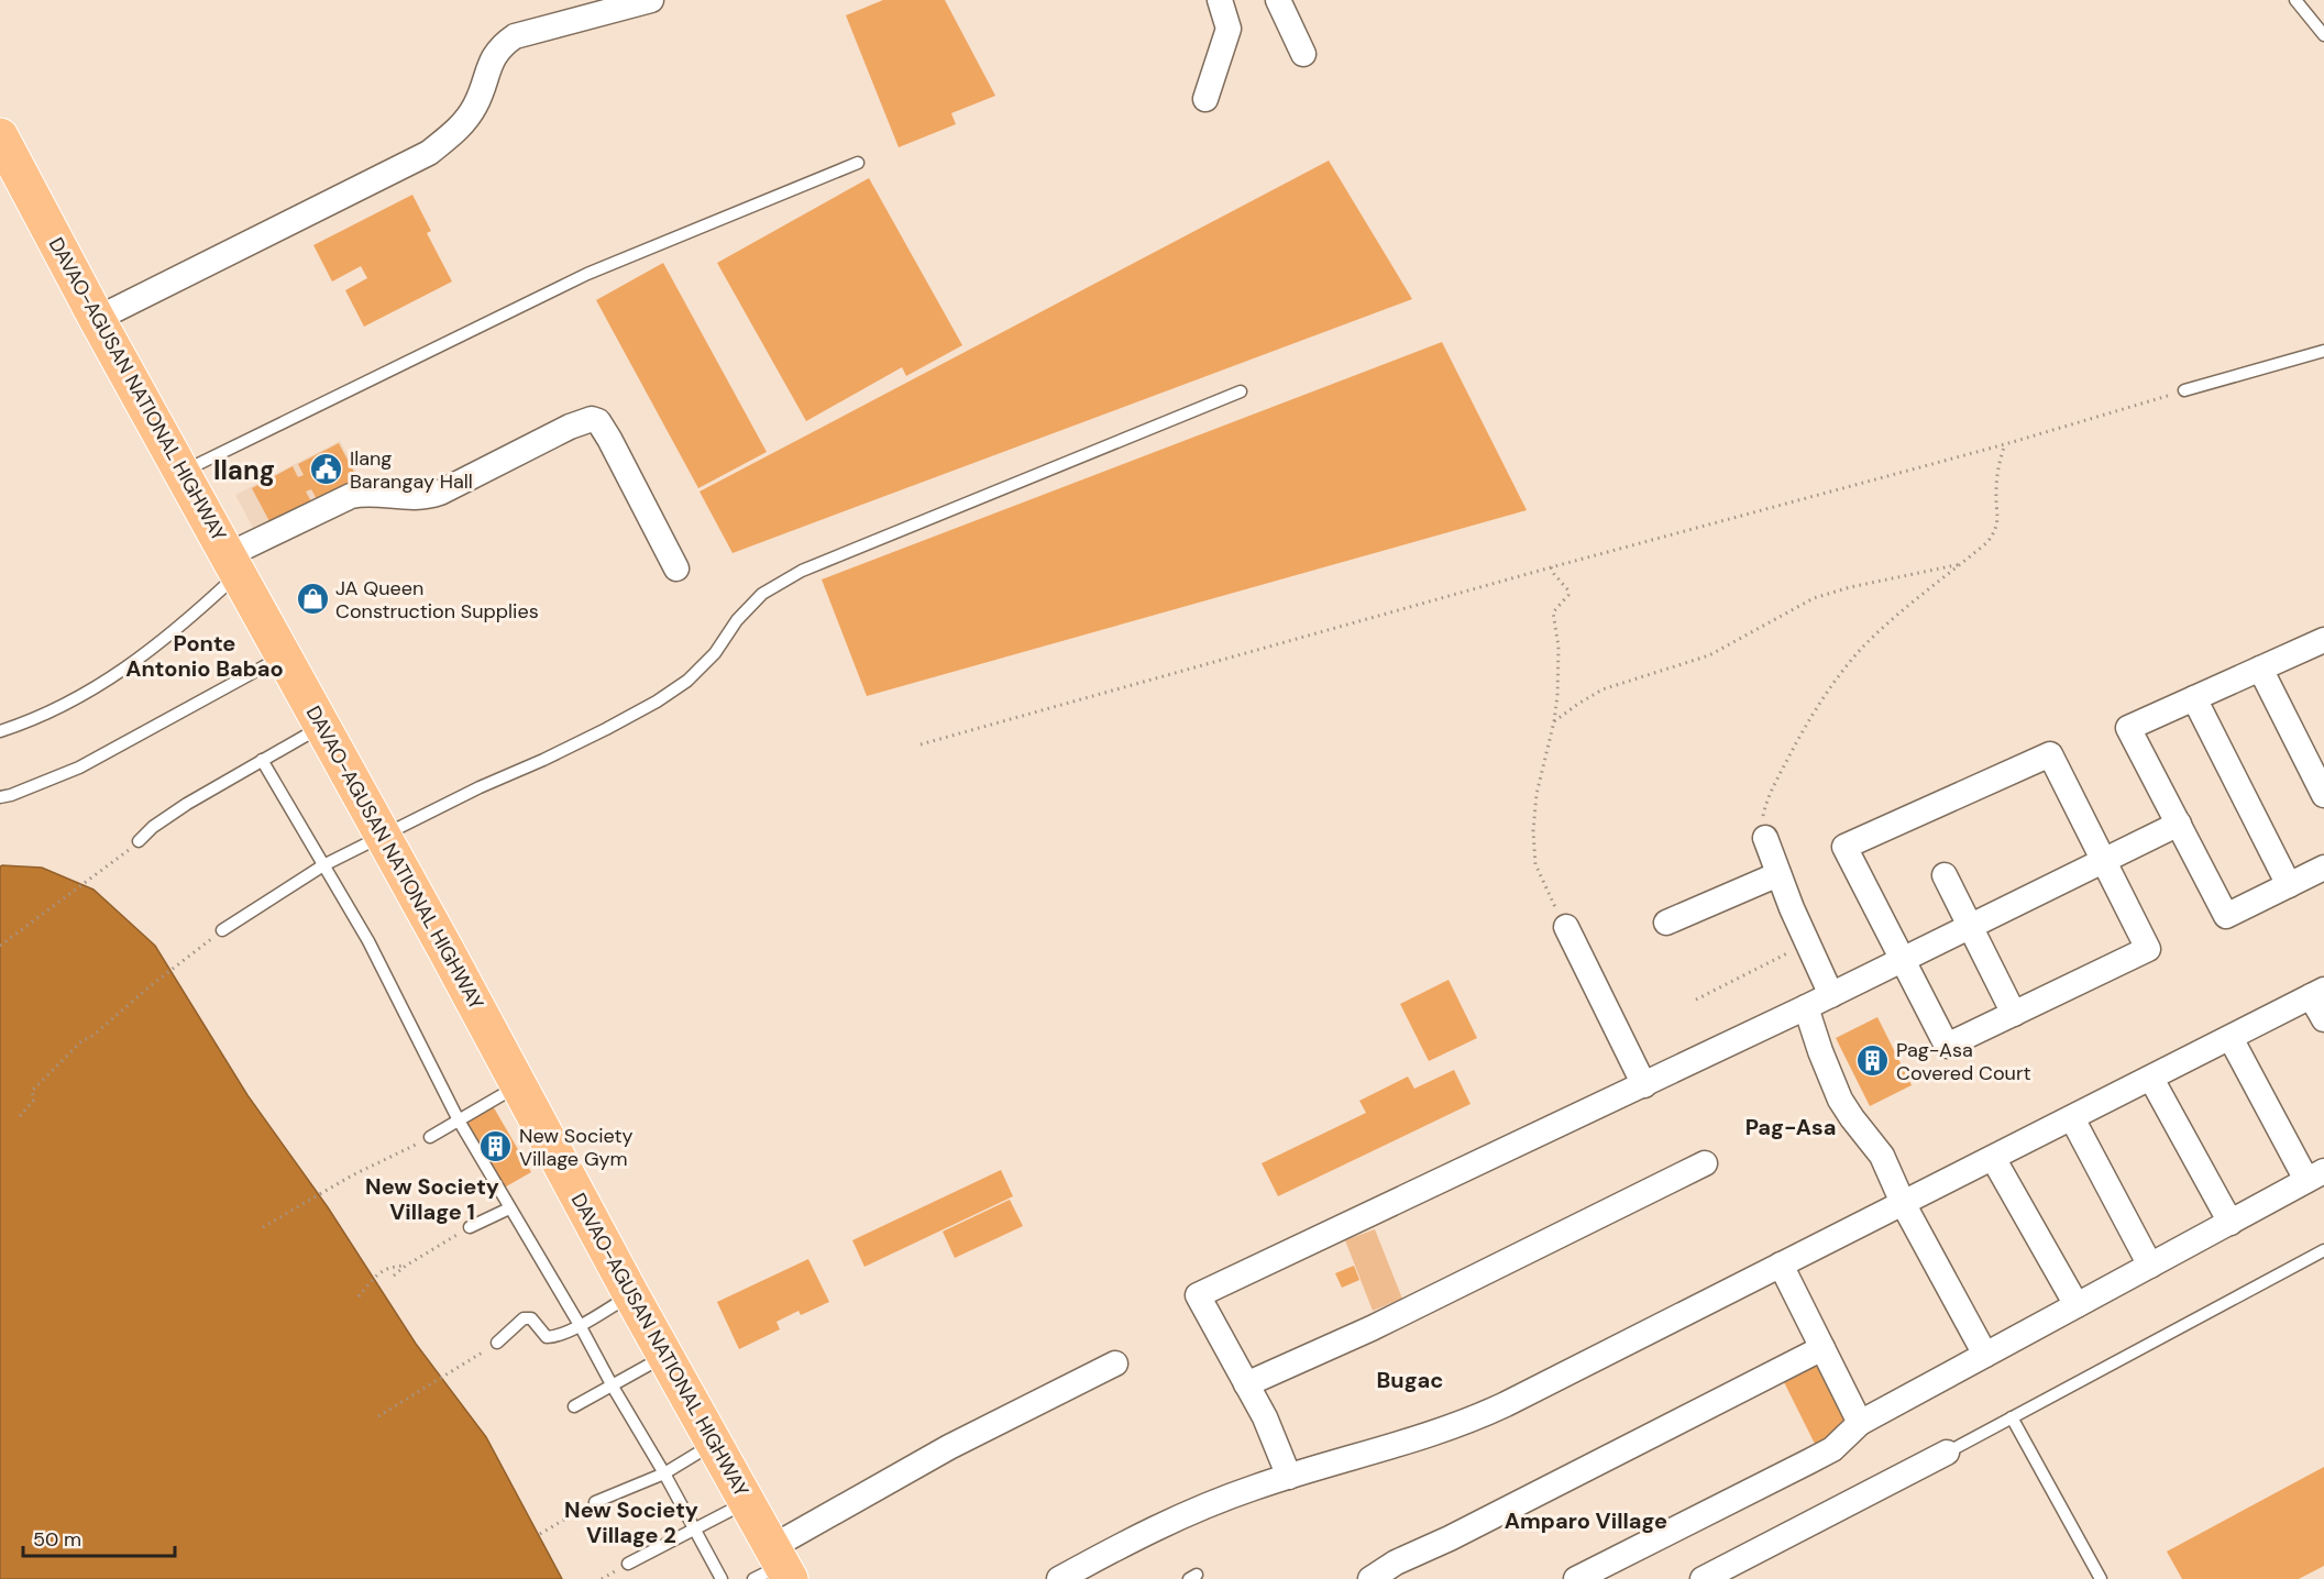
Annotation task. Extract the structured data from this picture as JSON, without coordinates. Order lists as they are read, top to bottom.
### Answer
{
  "streets": {
    "highway": ["DAVAO-AGUSAN NATIONAL HIGHWAY"]
  },
  "districts": [
    "Ilang",
    "Ponte Antonio Babao",
    "Pag-Asa",
    "New Society Village 1",
    "Bugac",
    "New Society Village 2",
    "Amparo Village"
  ],
  "places": {
    "public building": ["Ilang Barangay Hall"],
    "shop": ["JA Queen Construction Supplies"],
    "building": ["Pag-Asa Covered Court", "New Society Village Gym"]
  },
  "scale_bar": "50 m"
}
